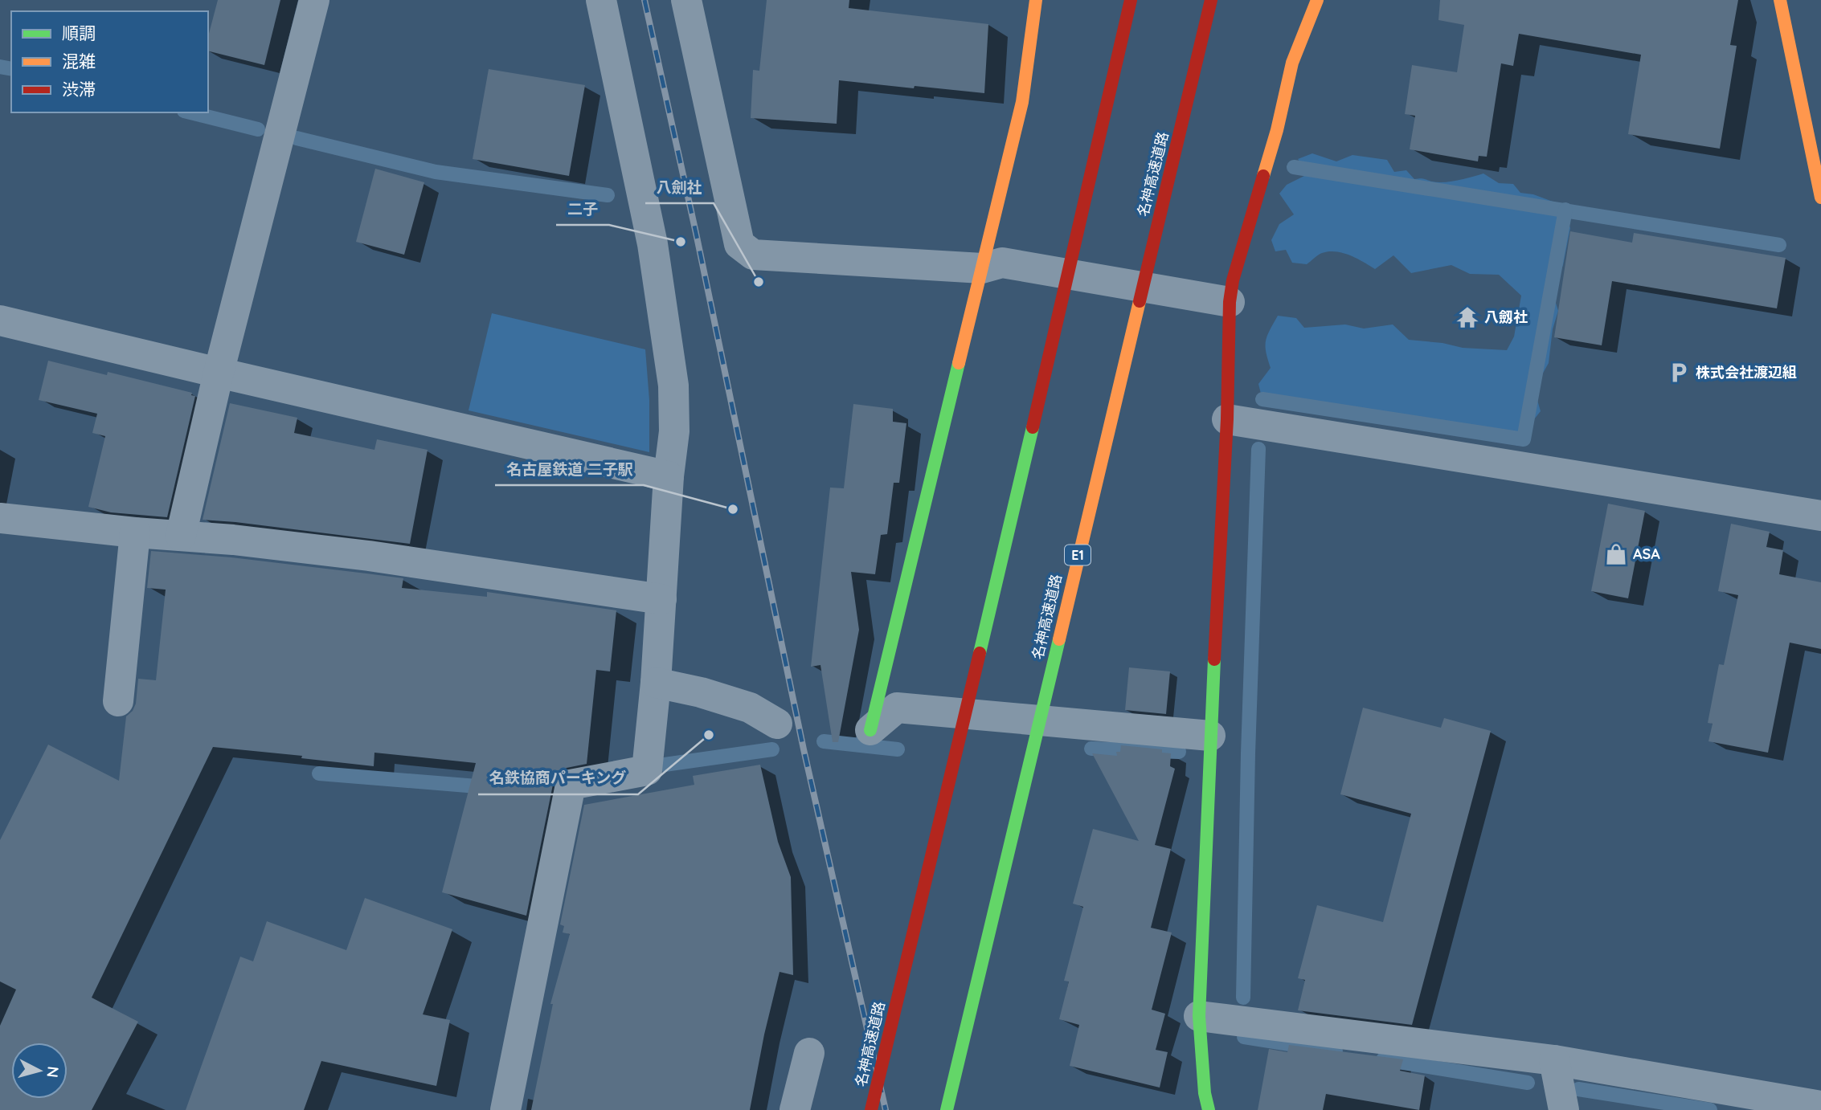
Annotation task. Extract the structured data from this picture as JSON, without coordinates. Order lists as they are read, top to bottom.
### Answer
{
  "streets": {
    "main road": ["名神高速道路", "E1"]
  },
  "places": {
    "other": [
      "二子",
      "八劍社",
      "名古屋鉄道 二子駅",
      "名鉄協商パーキング"
    ],
    "temple": ["八劔社"],
    "parking": ["株式会社渡辺組"],
    "shop": ["ASA"]
  },
  "legend": ["順調", "混雑", "渋滞"],
  "north": "right"
}
